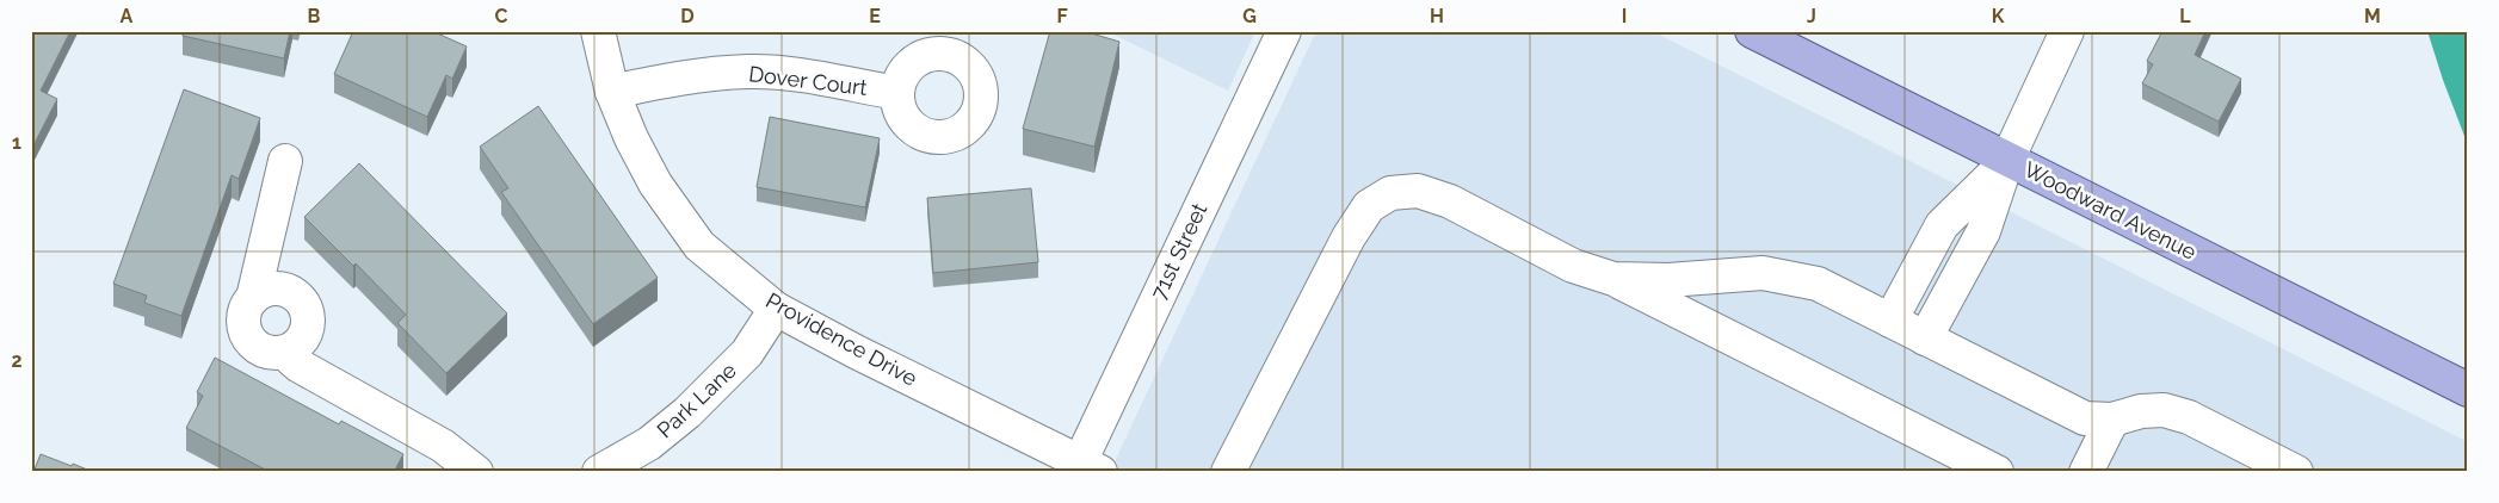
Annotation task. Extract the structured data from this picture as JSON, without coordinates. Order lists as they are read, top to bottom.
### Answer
{
  "streets": {
    "main road": ["Woodward Avenue"],
    "street": [
      "Dover Court",
      "71st Street",
      "Providence Drive",
      "Park Lane"
    ]
  },
  "crossings": [
    ["Dover Court", "Providence Drive"],
    ["71st Street", "Providence Drive"],
    ["Providence Drive", "Park Lane"]
  ],
  "grid": {
    "columns": [
      "A",
      "B",
      "C",
      "D",
      "E",
      "F",
      "G",
      "H",
      "I",
      "J",
      "K",
      "L",
      "M"
    ],
    "rows": ["1", "2"]
  }
}
